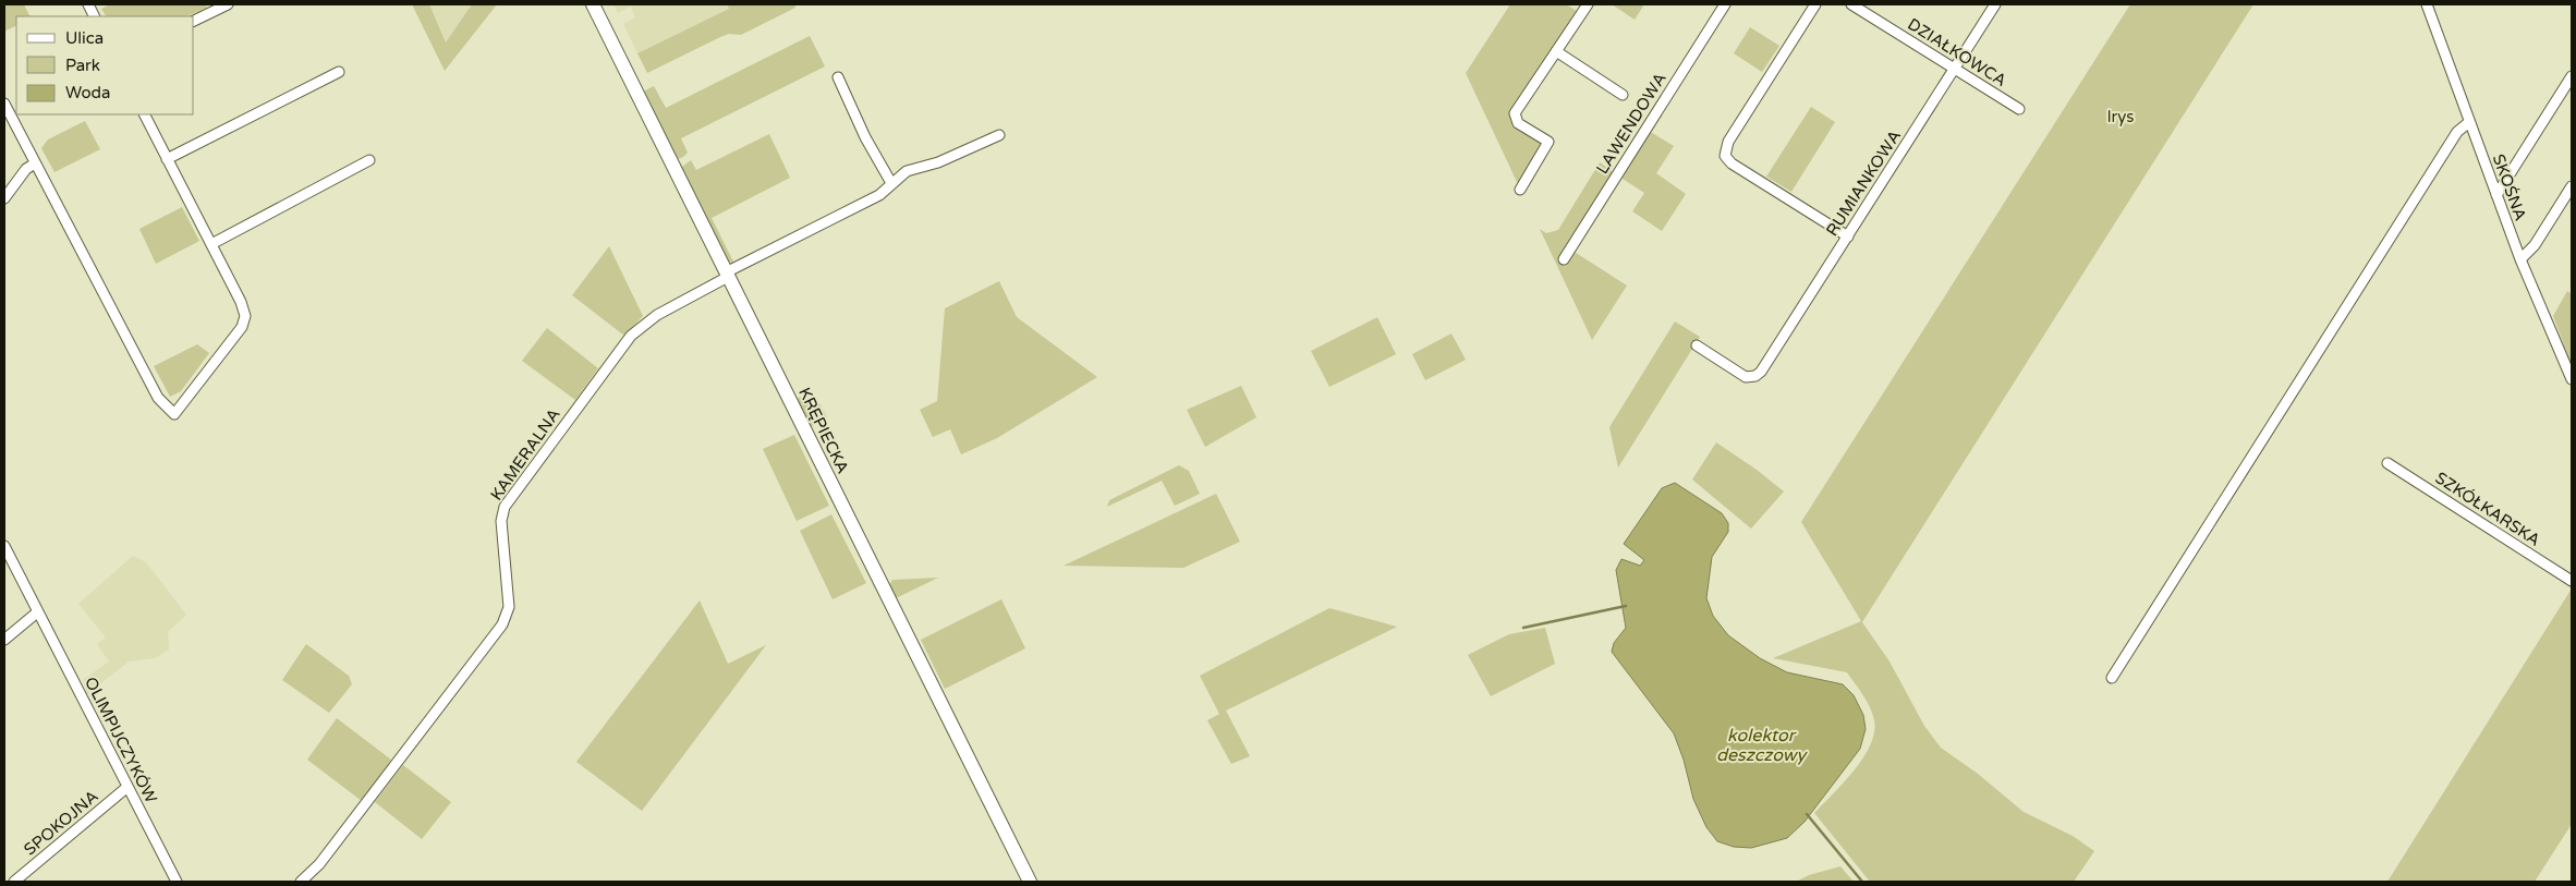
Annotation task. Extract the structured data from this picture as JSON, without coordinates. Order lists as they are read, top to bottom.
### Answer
{
  "streets": {
    "street": [
      "DZIAŁKOWCA",
      "LAWENDOWA",
      "RUMIANKOWA",
      "SKOŚNA",
      "KRĘPIECKA",
      "KAMERALNA",
      "SZKÓŁKARSKA",
      "OLIMPIJCZYKÓW",
      "SPOKOJNA"
    ]
  },
  "crossings": [
    ["DZIAŁKOWCA", "RUMIANKOWA"],
    ["KRĘPIECKA", "KAMERALNA"],
    ["OLIMPIJCZYKÓW", "SPOKOJNA"]
  ],
  "water": ["kolektor deszczowy"],
  "parks": ["Irys"],
  "legend": ["Ulica", "Park", "Woda"]
}
